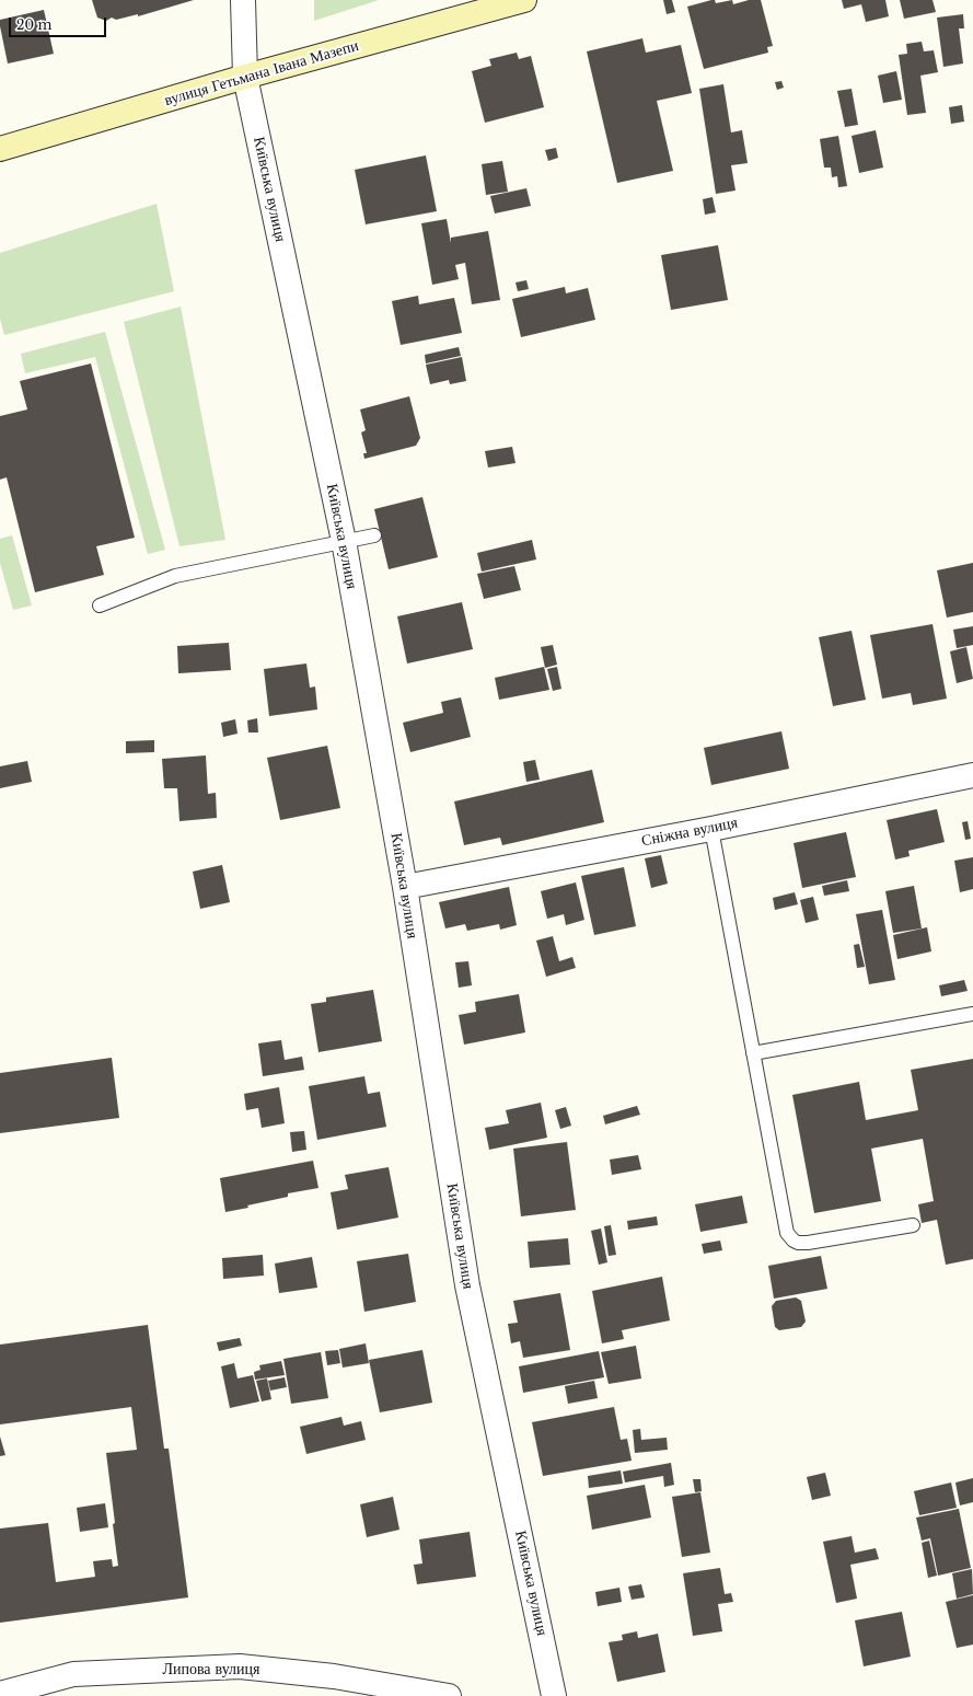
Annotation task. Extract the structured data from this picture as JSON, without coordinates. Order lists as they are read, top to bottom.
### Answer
{
  "streets": {
    "main road": ["вулиця Гетьмана Івана Мазепи"],
    "street": ["Київська вулиця", "Сніжна вулиця", "Липова вулиця"]
  },
  "crossings": [
    ["вулиця Гетьмана Івана Мазепи", "Київська вулиця"],
    ["Київська вулиця", "Сніжна вулиця"]
  ],
  "scale_bar": "20 m"
}
